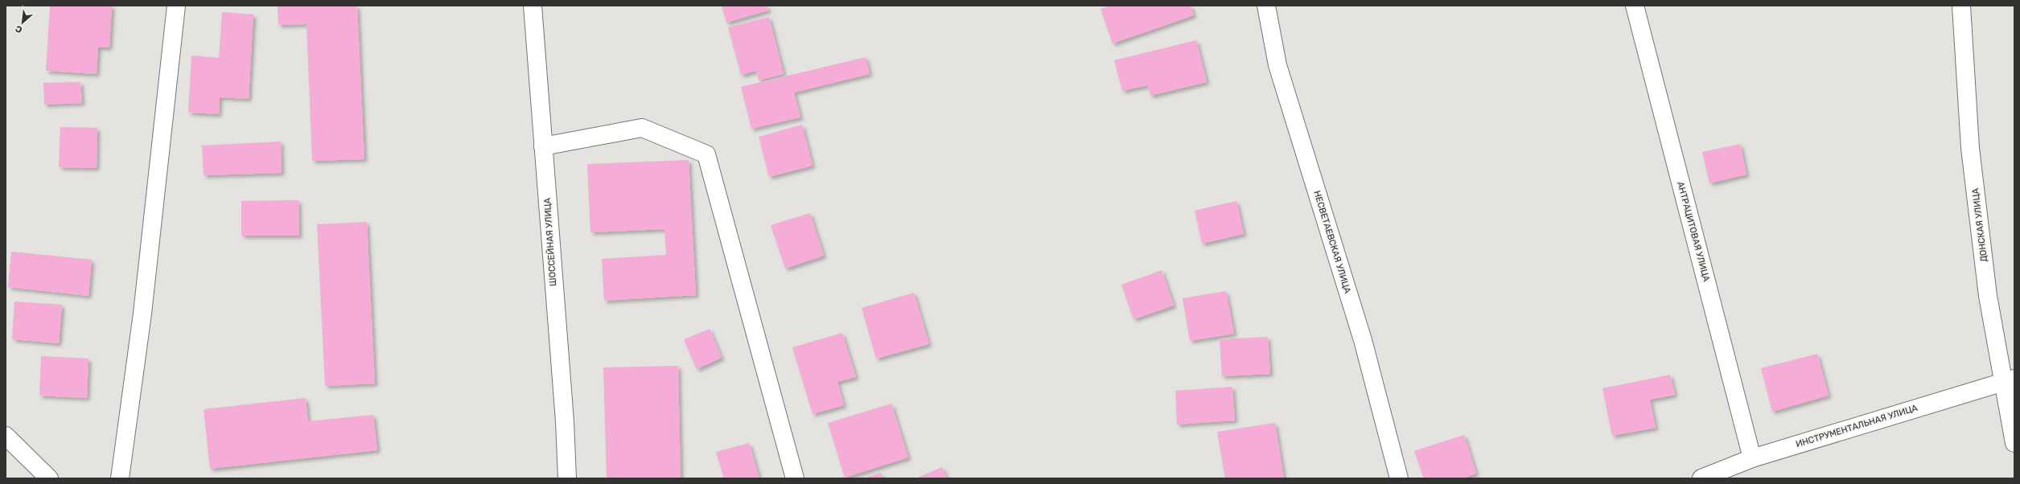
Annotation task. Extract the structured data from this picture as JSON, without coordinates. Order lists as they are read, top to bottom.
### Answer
{
  "streets": {
    "street": [
      "ДОНСКАЯ УЛИЦА",
      "АНТРАЦИТОВАЯ УЛИЦА",
      "ШОССЕЙНАЯ УЛИЦА",
      "НЕСВЕТАЕВСКАЯ УЛИЦА",
      "ИНСТРУМЕНТАЛЬНАЯ УЛИЦА"
    ]
  },
  "crossings": [
    ["ДОНСКАЯ УЛИЦА", "ИНСТРУМЕНТАЛЬНАЯ УЛИЦА"],
    ["АНТРАЦИТОВАЯ УЛИЦА", "ИНСТРУМЕНТАЛЬНАЯ УЛИЦА"]
  ],
  "north": "bottom left"
}
